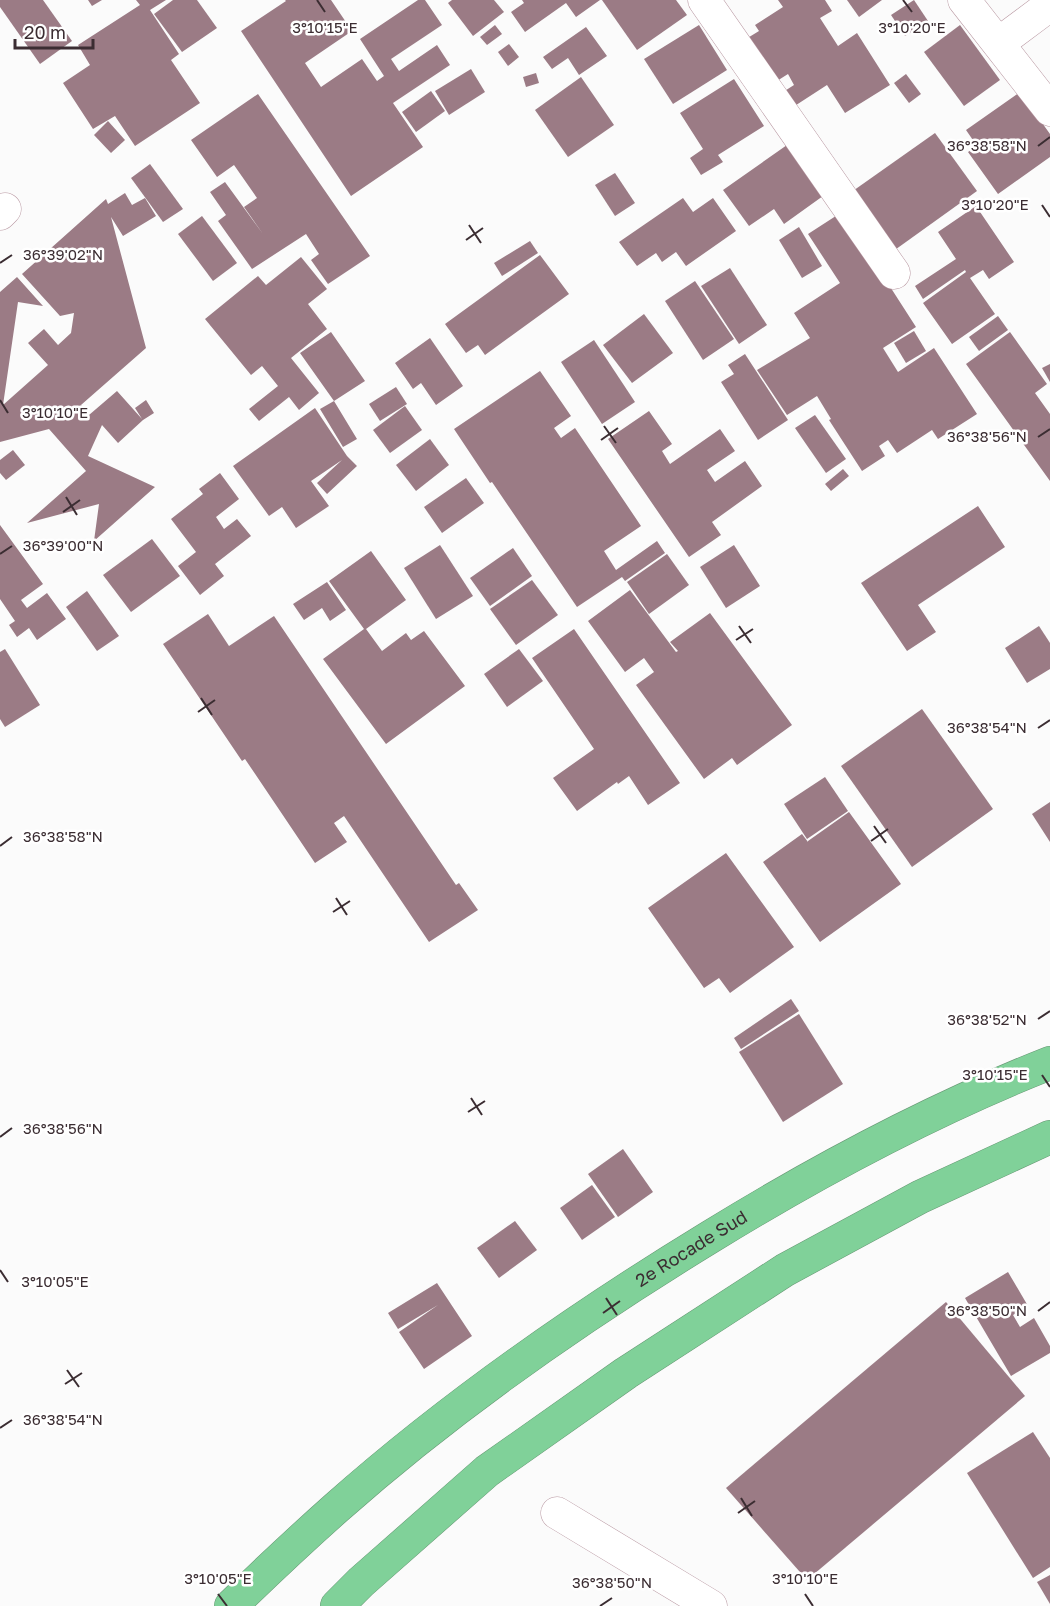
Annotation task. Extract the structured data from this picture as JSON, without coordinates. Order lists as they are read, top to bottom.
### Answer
{
  "streets": {
    "highway": ["2e Rocade Sud"]
  },
  "scale_bar": "20 m",
  "coordinates": [
    "3°10'15\"E",
    "3°10'20\"E",
    "36°38'58\"N",
    "36°39'02\"N",
    "3°10'10\"E",
    "36°38'56\"N",
    "36°39'00\"N",
    "36°38'54\"N",
    "36°38'52\"N",
    "3°10'05\"E",
    "36°38'50\"N"
  ]
}
